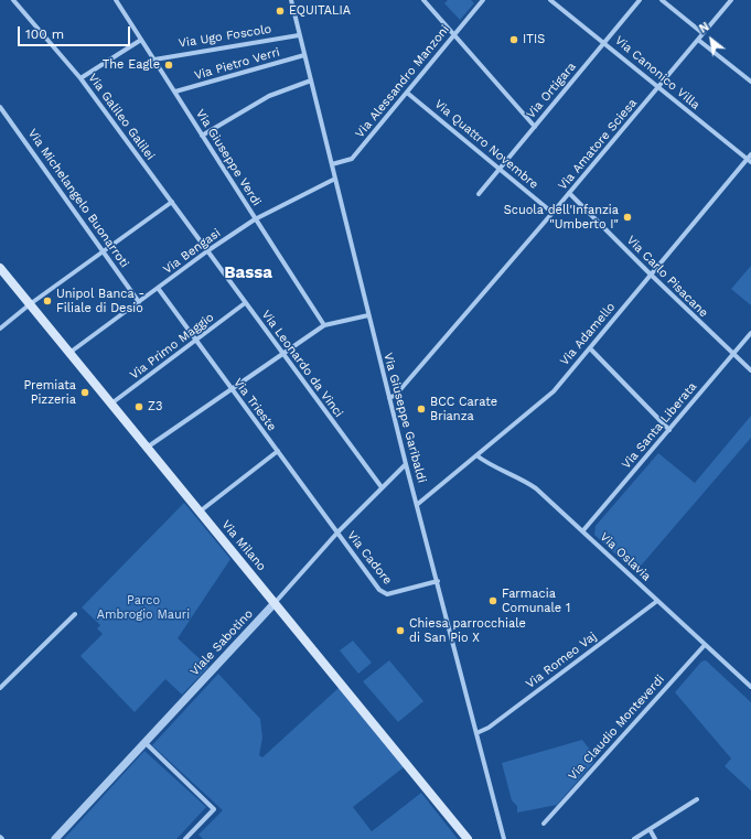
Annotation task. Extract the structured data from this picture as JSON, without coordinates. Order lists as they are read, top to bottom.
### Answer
{
  "streets": {
    "main road": ["Via Milano"],
    "street": [
      "Via Ugo Foscolo",
      "Via Pietro Verri",
      "Via Canonico Villa",
      "Via Alessandro Manzoni",
      "Via Ortigara",
      "Via Galileo Galilei",
      "Via Quattro Novembre",
      "Via Amatore Sciesa",
      "Via Giuseppe Verdi",
      "Via Michelangelo Buonarroti",
      "Via Bengasi",
      "Via Carlo Pisacane",
      "Via Adamello",
      "Via Primo Maggio",
      "Via Leonardo da Vinci",
      "Via Trieste",
      "Via Giuseppe Garibaldi",
      "Via Santa Liberata",
      "Via Oslavia",
      "Via Cadore",
      "Viale Sabotino",
      "Via Romeo Vaj",
      "Via Claudio Monteverdi"
    ]
  },
  "crossings": [
    ["Via Ugo Foscolo", "Via Giuseppe Verdi"],
    ["Via Ugo Foscolo", "Via Giuseppe Garibaldi"],
    ["Via Pietro Verri", "Via Giuseppe Verdi"],
    ["Via Pietro Verri", "Via Giuseppe Garibaldi"],
    ["Via Canonico Villa", "Via Ortigara"],
    ["Via Canonico Villa", "Via Amatore Sciesa"],
    ["Via Canonico Villa", "Via Adamello"],
    ["Via Alessandro Manzoni", "Via Quattro Novembre"],
    ["Via Alessandro Manzoni", "Via Giuseppe Garibaldi"],
    ["Via Ortigara", "Via Quattro Novembre"],
    ["Via Galileo Galilei", "Via Bengasi"],
    ["Via Galileo Galilei", "Via Leonardo da Vinci"],
    ["Via Quattro Novembre", "Via Amatore Sciesa"],
    ["Via Amatore Sciesa", "Via Carlo Pisacane"],
    ["Via Amatore Sciesa", "Via Giuseppe Garibaldi"],
    ["Via Giuseppe Verdi", "Via Bengasi"],
    ["Via Michelangelo Buonarroti", "Via Bengasi"],
    ["Via Bengasi", "Via Leonardo da Vinci"],
    ["Via Bengasi", "Via Trieste"],
    ["Via Bengasi", "Via Giuseppe Garibaldi"],
    ["Via Bengasi", "Via Milano"],
    ["Via Carlo Pisacane", "Via Adamello"],
    ["Via Carlo Pisacane", "Via Santa Liberata"],
    ["Via Adamello", "Via Giuseppe Garibaldi"],
    ["Via Adamello", "Via Oslavia"],
    ["Via Primo Maggio", "Via Leonardo da Vinci"],
    ["Via Primo Maggio", "Via Trieste"],
    ["Via Primo Maggio", "Via Milano"],
    ["Via Leonardo da Vinci", "Viale Sabotino"],
    ["Via Trieste", "Via Cadore"],
    ["Via Trieste", "Viale Sabotino"],
    ["Via Giuseppe Garibaldi", "Via Cadore"],
    ["Via Giuseppe Garibaldi", "Viale Sabotino"],
    ["Via Giuseppe Garibaldi", "Via Romeo Vaj"],
    ["Via Santa Liberata", "Via Oslavia"],
    ["Via Milano", "Viale Sabotino"],
    ["Via Oslavia", "Via Romeo Vaj"],
    ["Via Oslavia", "Via Claudio Monteverdi"],
    ["Via Cadore", "Viale Sabotino"]
  ],
  "districts": ["Bassa"],
  "parks": ["Parco Ambrogio Mauri"],
  "places": [
    "EQUITALIA",
    "ITIS",
    "The Eagle",
    "Scuola dell'Infanzia \"Umberto I\"",
    "Unipol Banca - Filiale di Desio",
    "Premiata Pizzeria",
    "Z3",
    "BCC Carate Brianza",
    "Farmacia Comunale 1",
    "Chiesa parrocchiale di San Pio X"
  ],
  "scale_bar": "100 m",
  "north": "top left"
}
